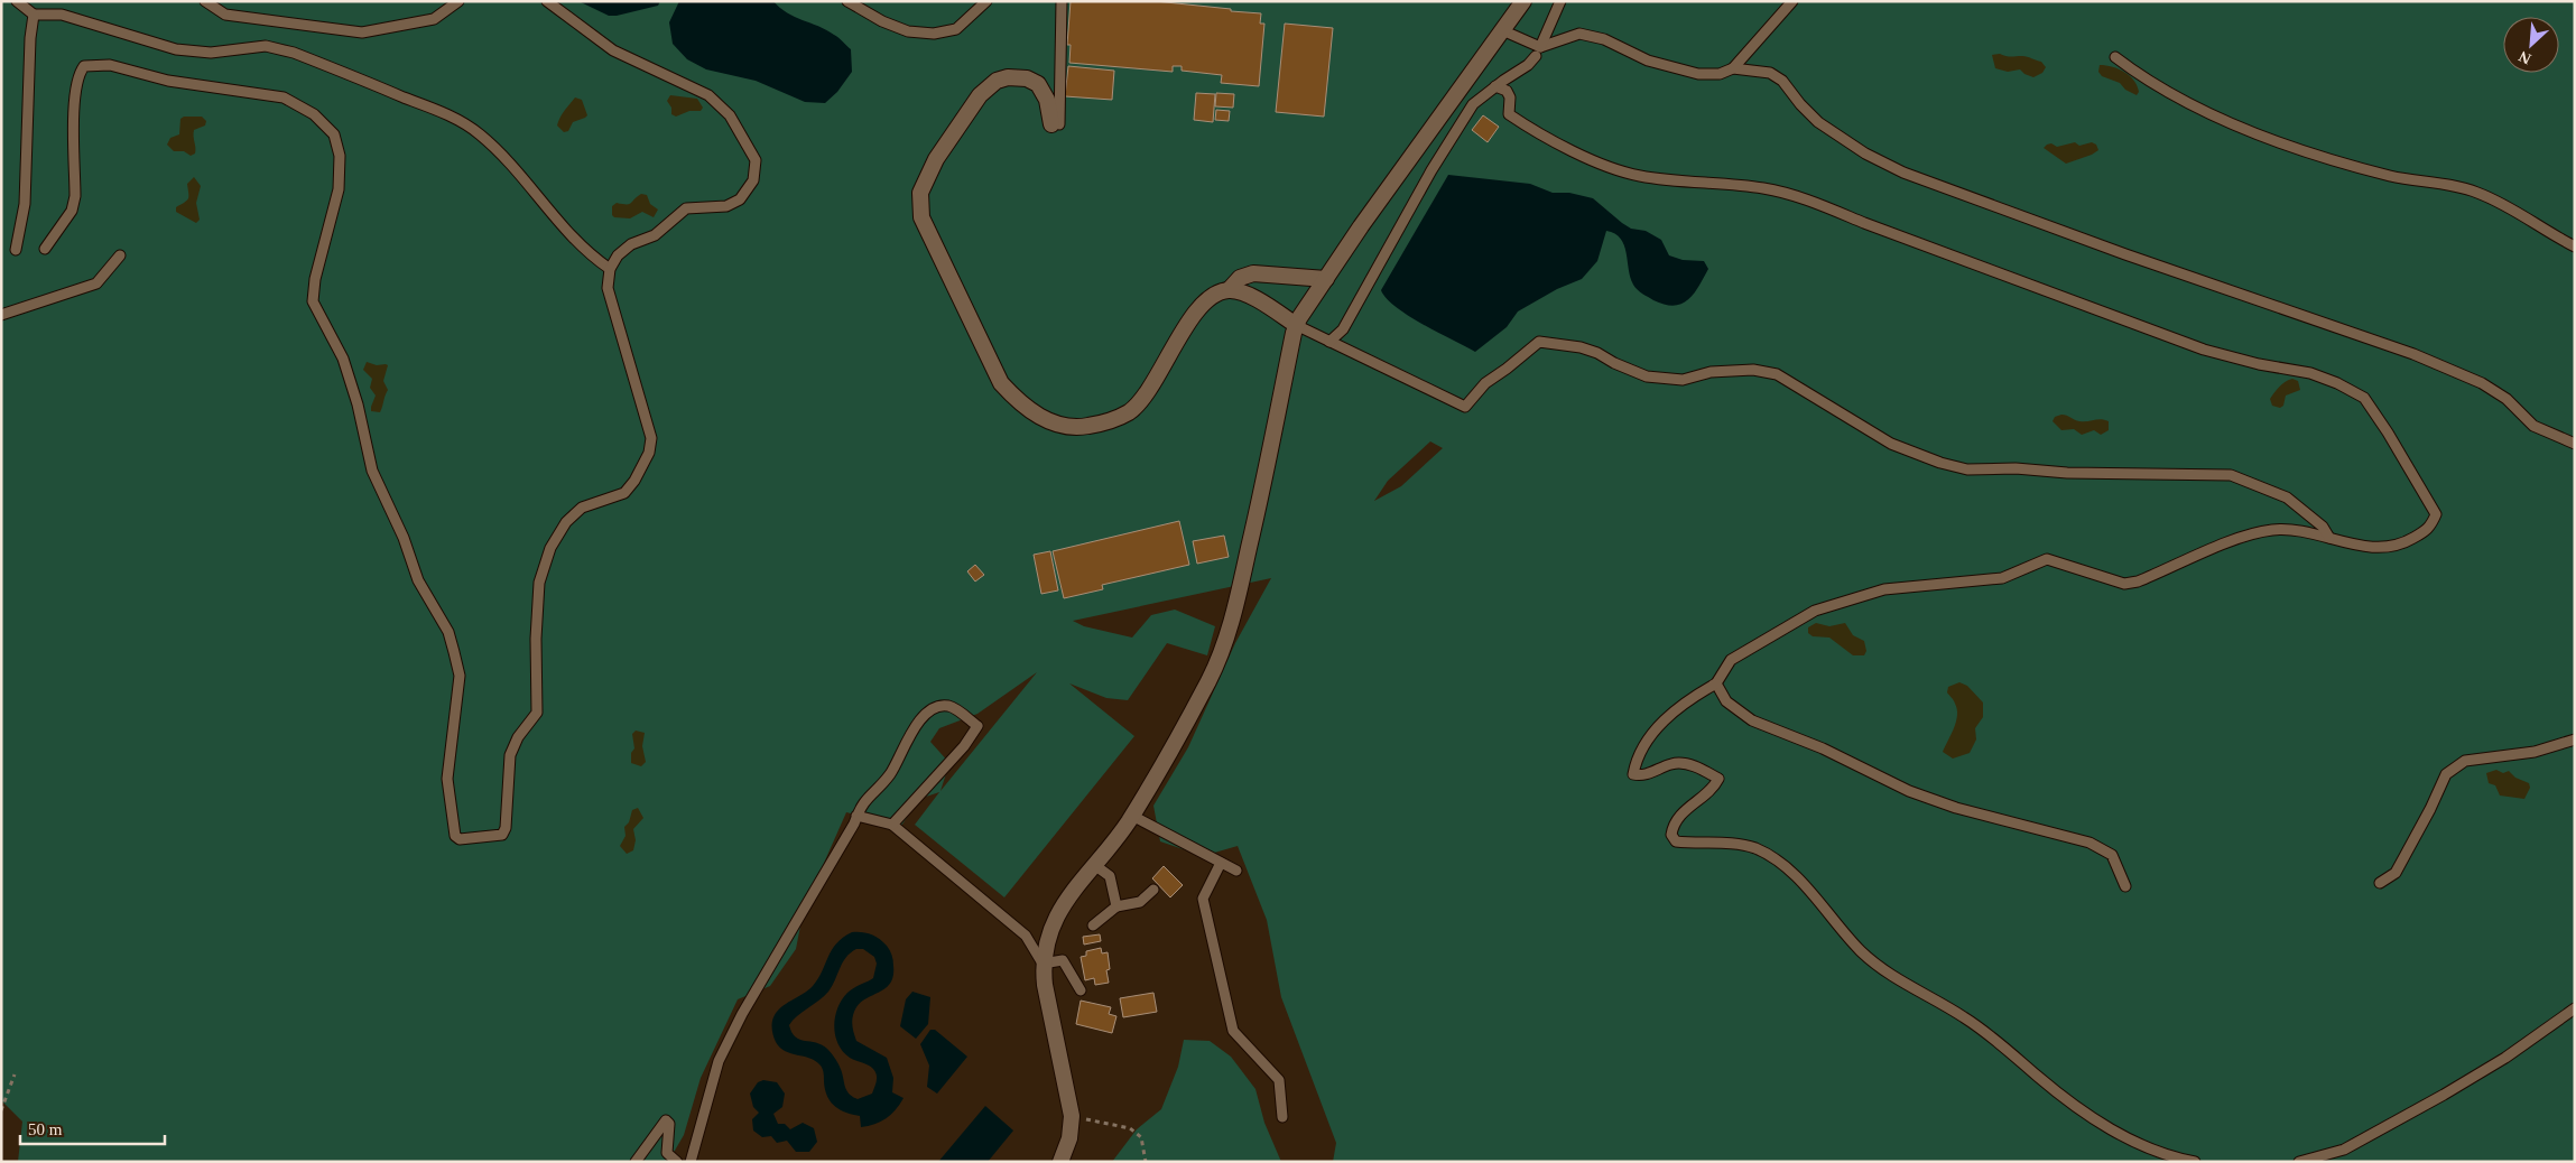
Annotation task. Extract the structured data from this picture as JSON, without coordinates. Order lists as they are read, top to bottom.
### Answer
{
  "scale_bar": "50 m",
  "north": "bottom left"
}
